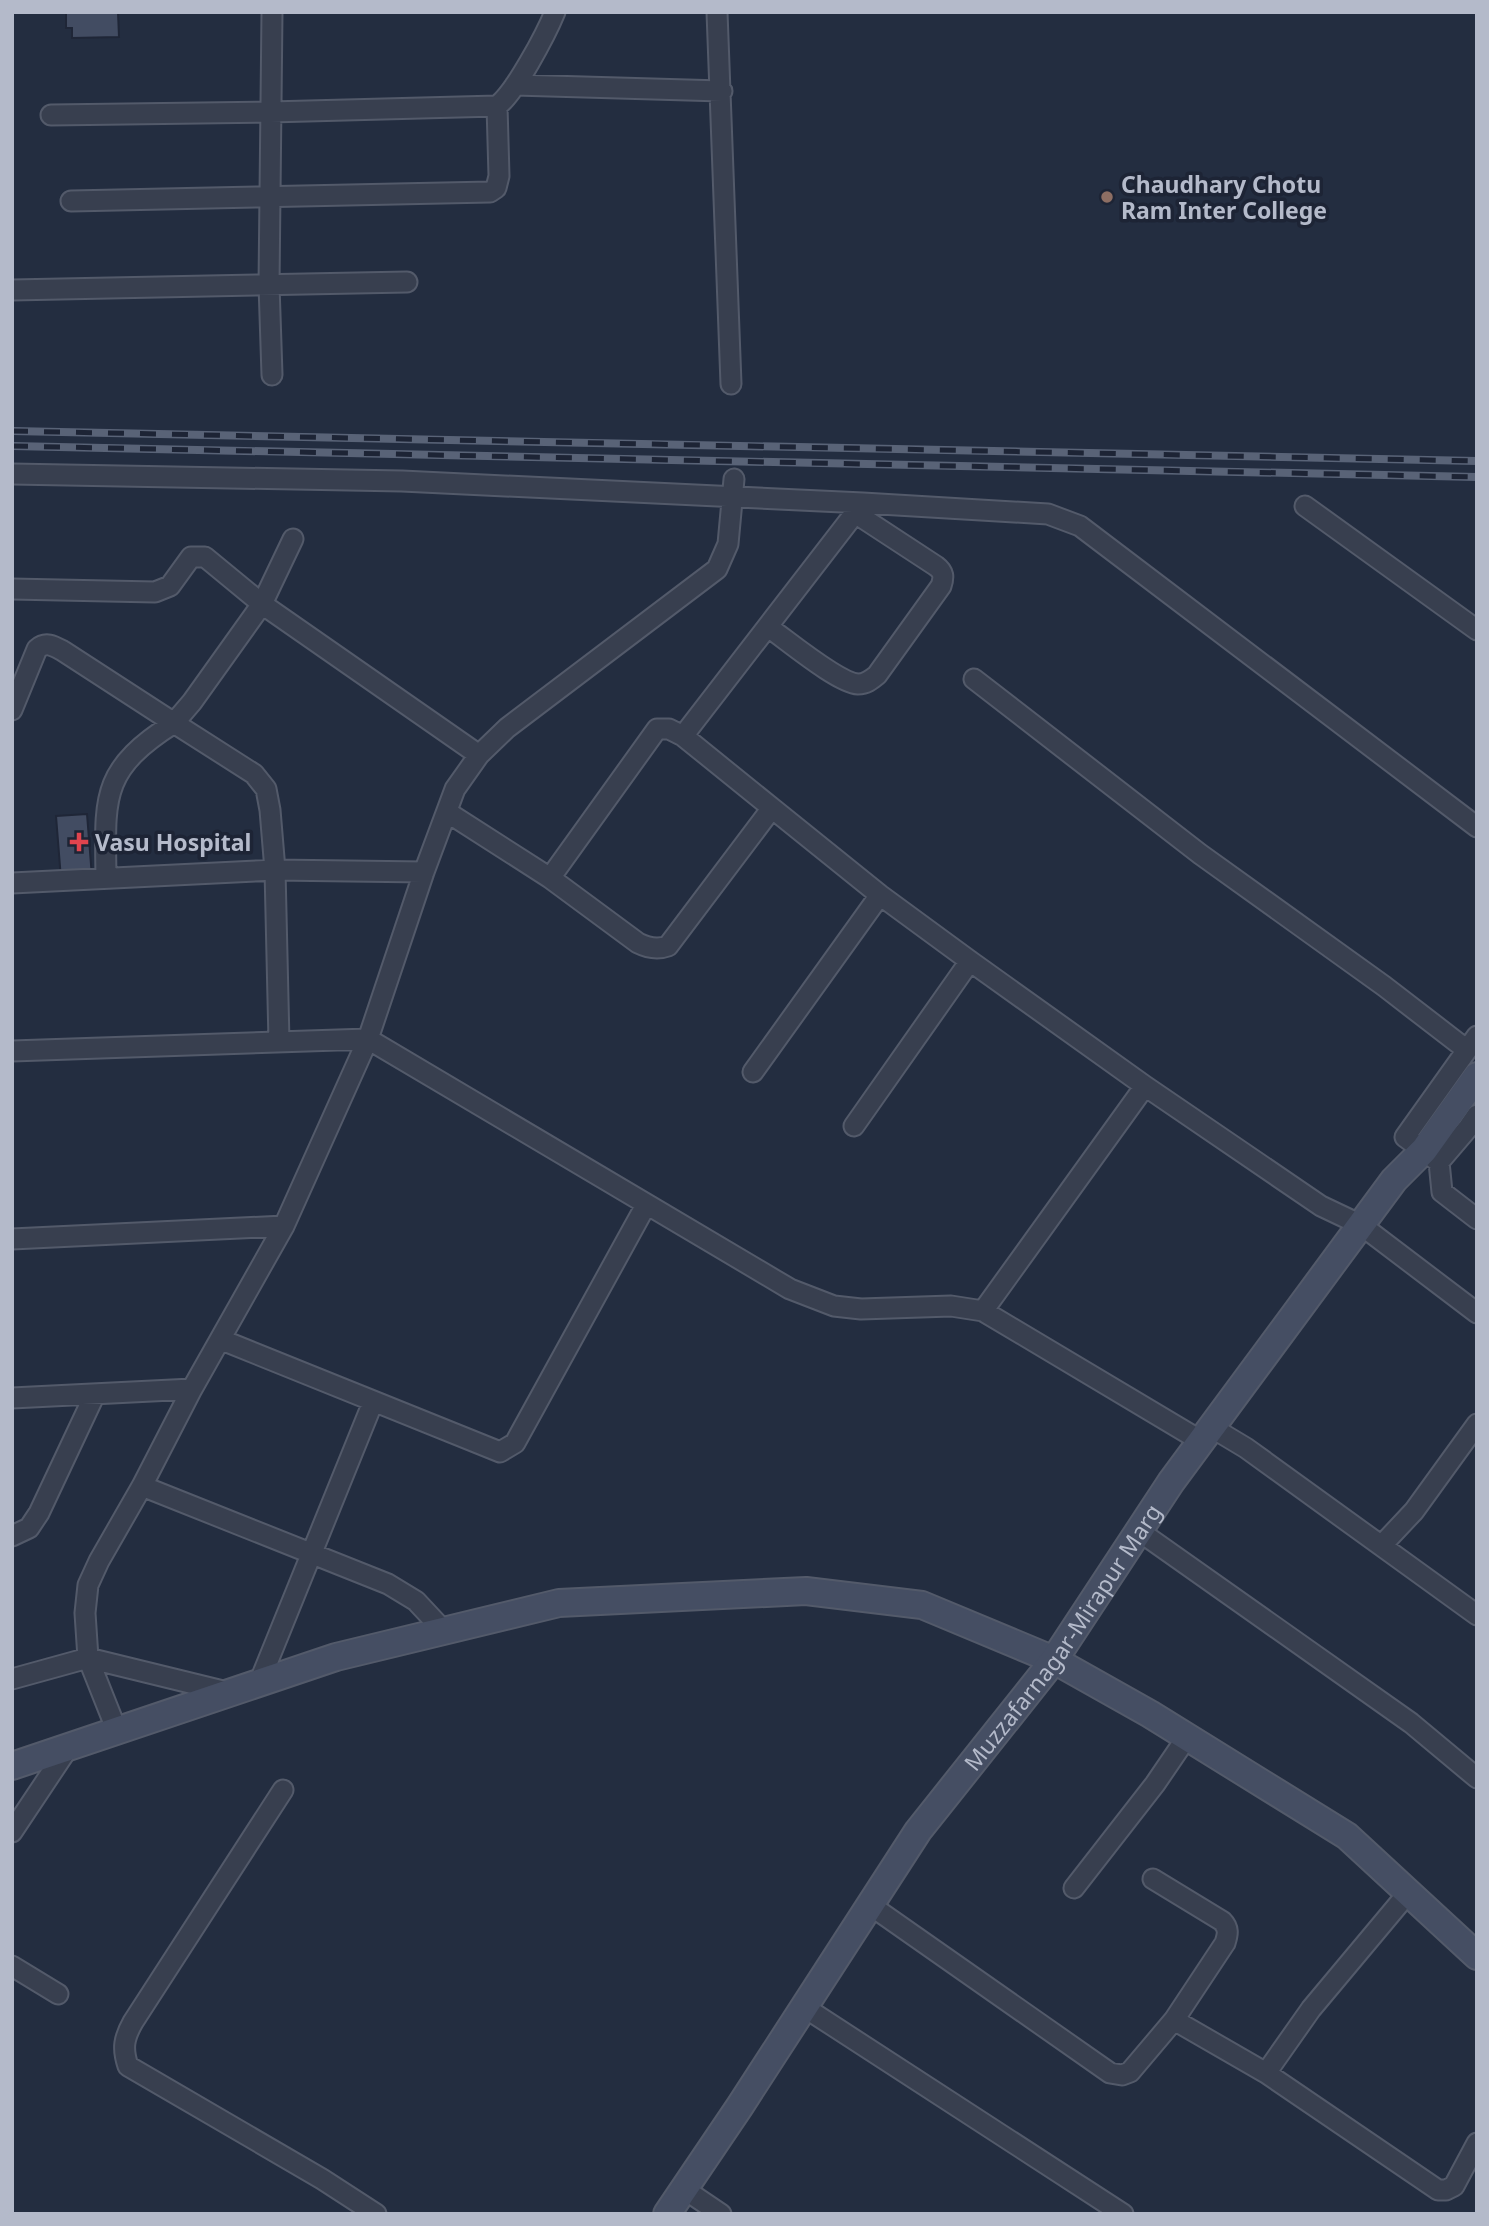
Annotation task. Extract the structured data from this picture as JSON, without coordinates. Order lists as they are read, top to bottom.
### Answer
{
  "streets": {
    "main road": ["Muzzafarnagar-Mirapur Marg"]
  },
  "places": {
    "other": ["Chaudhary Chotu Ram Inter College"],
    "health": ["Vasu Hospital"]
  }
}
